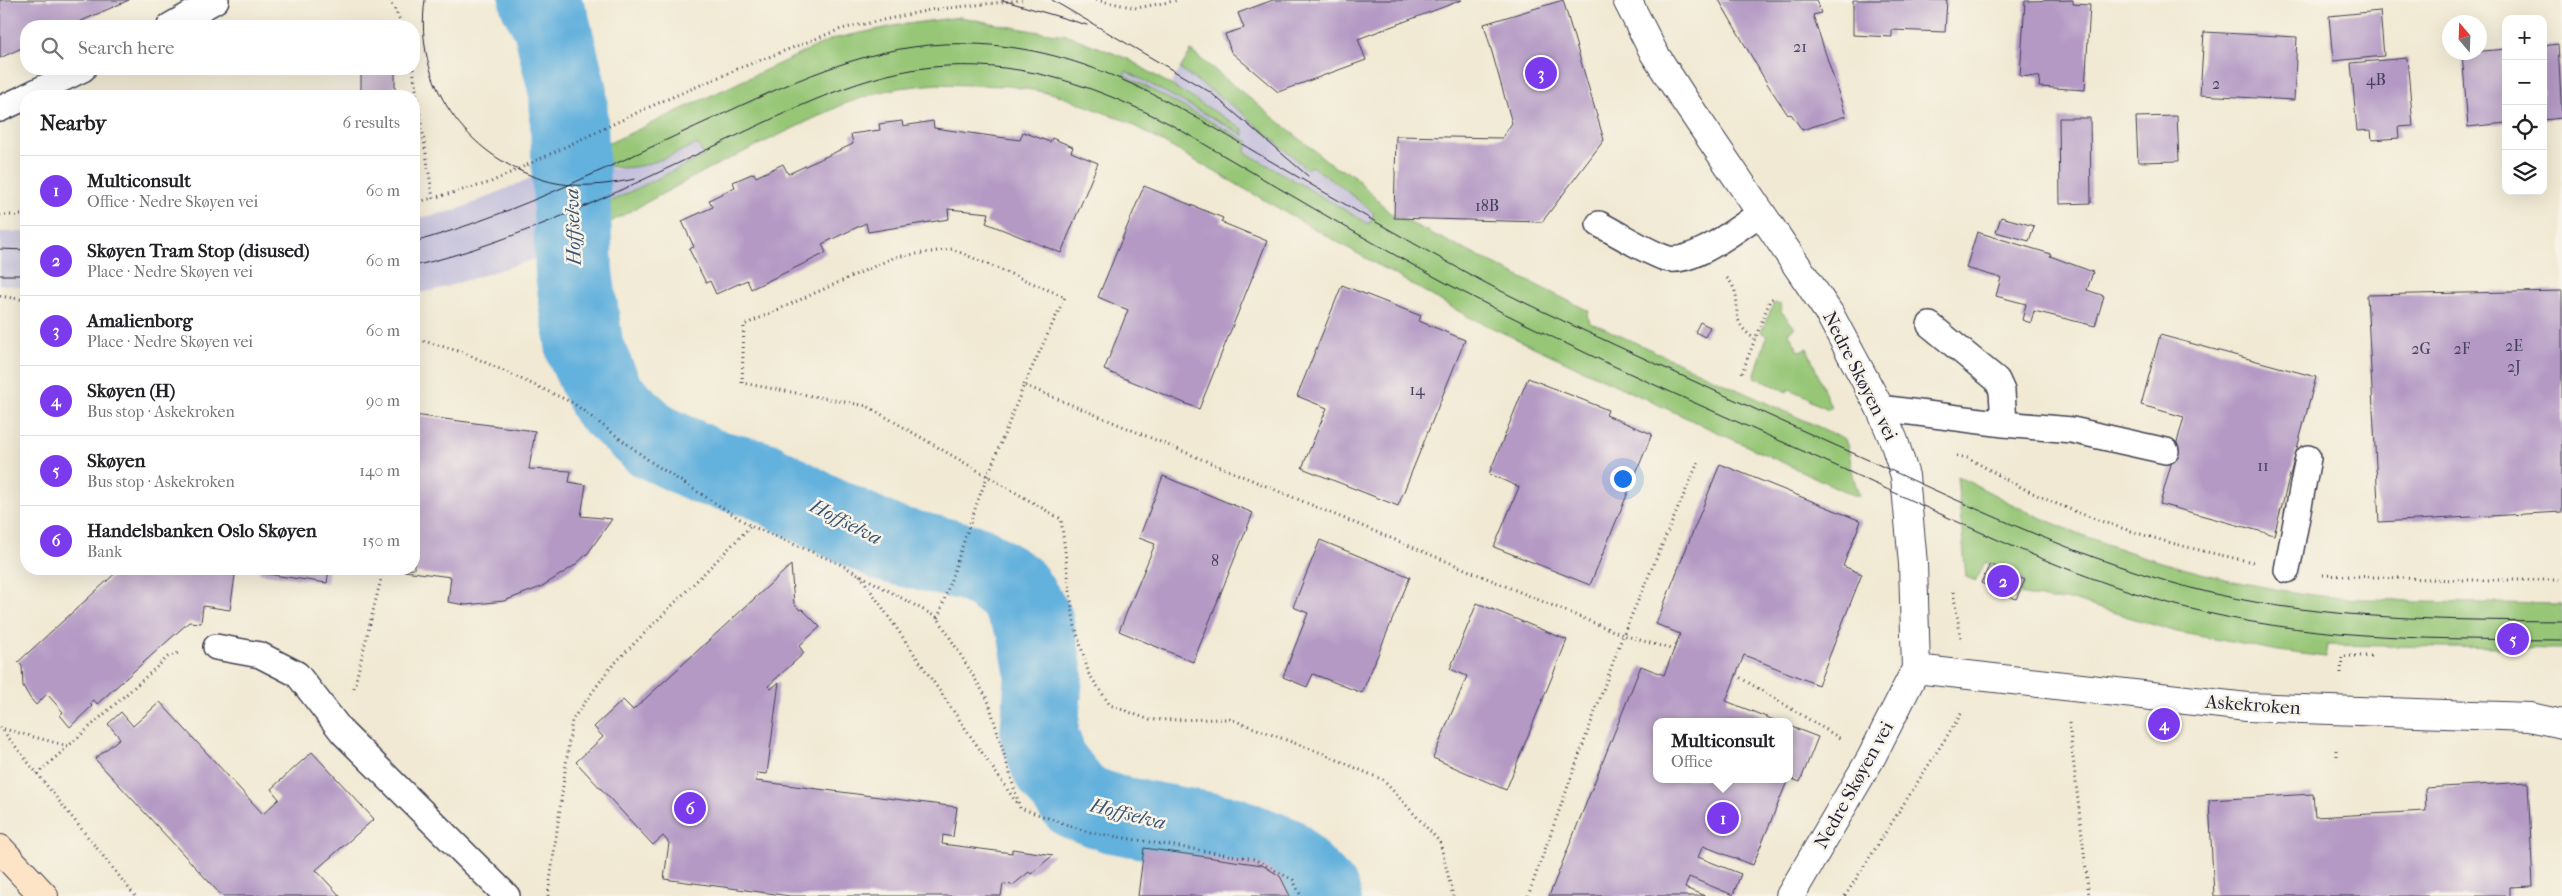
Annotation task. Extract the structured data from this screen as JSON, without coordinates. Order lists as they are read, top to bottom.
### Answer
{
  "streets": {
    "street": ["Nedre Skøyen vei", "Askekroken"]
  },
  "crossings": [
    ["Nedre Skøyen vei", "Askekroken"]
  ],
  "water": ["Hoffselva"],
  "house_numbers": [
    "21",
    "4B",
    "2",
    "18B",
    "2E",
    "2G",
    "2F",
    "2J",
    "14",
    "11",
    "8"
  ],
  "north": "top",
  "page": {
    "map_buttons": ["+", "−"],
    "search": "Search here",
    "pins": [
      "3",
      "2",
      "5",
      "4",
      "6",
      "1"
    ],
    "heading": ["Nearby", "6 results"],
    "list": [
      {
        "mark": "1",
        "name": "Multiconsult",
        "note": "Office · Nedre Skøyen vei",
        "value": "60 m"
      },
      {
        "mark": "2",
        "name": "Skøyen Tram Stop (disused)",
        "note": "Place · Nedre Skøyen vei",
        "value": "60 m"
      },
      {
        "mark": "3",
        "name": "Amalienborg",
        "note": "Place · Nedre Skøyen vei",
        "value": "60 m"
      },
      {
        "mark": "4",
        "name": "Skøyen (H)",
        "note": "Bus stop · Askekroken",
        "value": "90 m"
      },
      {
        "mark": "5",
        "name": "Skøyen",
        "note": "Bus stop · Askekroken",
        "value": "140 m"
      },
      {
        "mark": "6",
        "name": "Handelsbanken Oslo Skøyen",
        "note": "Bank",
        "value": "150 m"
      }
    ],
    "popup": ["Multiconsult", "Office"]
  }
}
